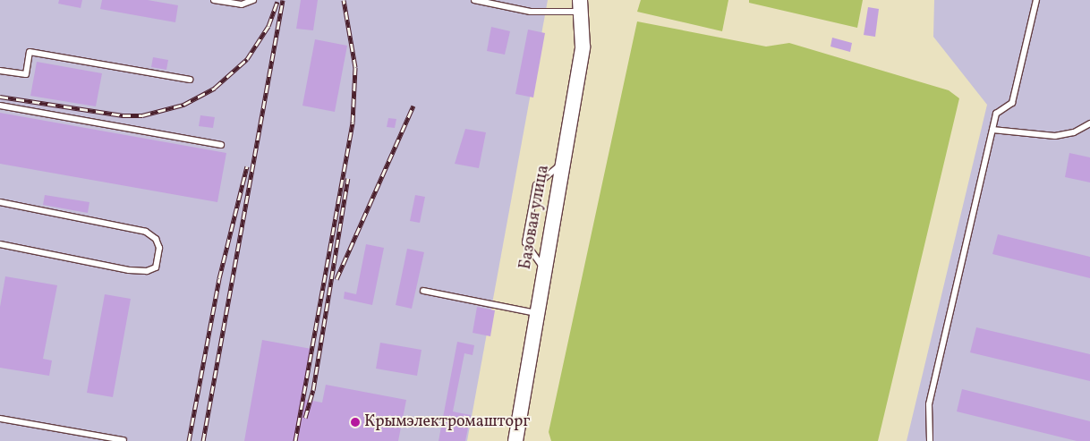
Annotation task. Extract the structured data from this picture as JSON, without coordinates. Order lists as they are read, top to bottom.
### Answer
{
  "streets": {
    "street": ["Базовая улица"]
  },
  "places": ["Крымэлектромашторг"]
}
